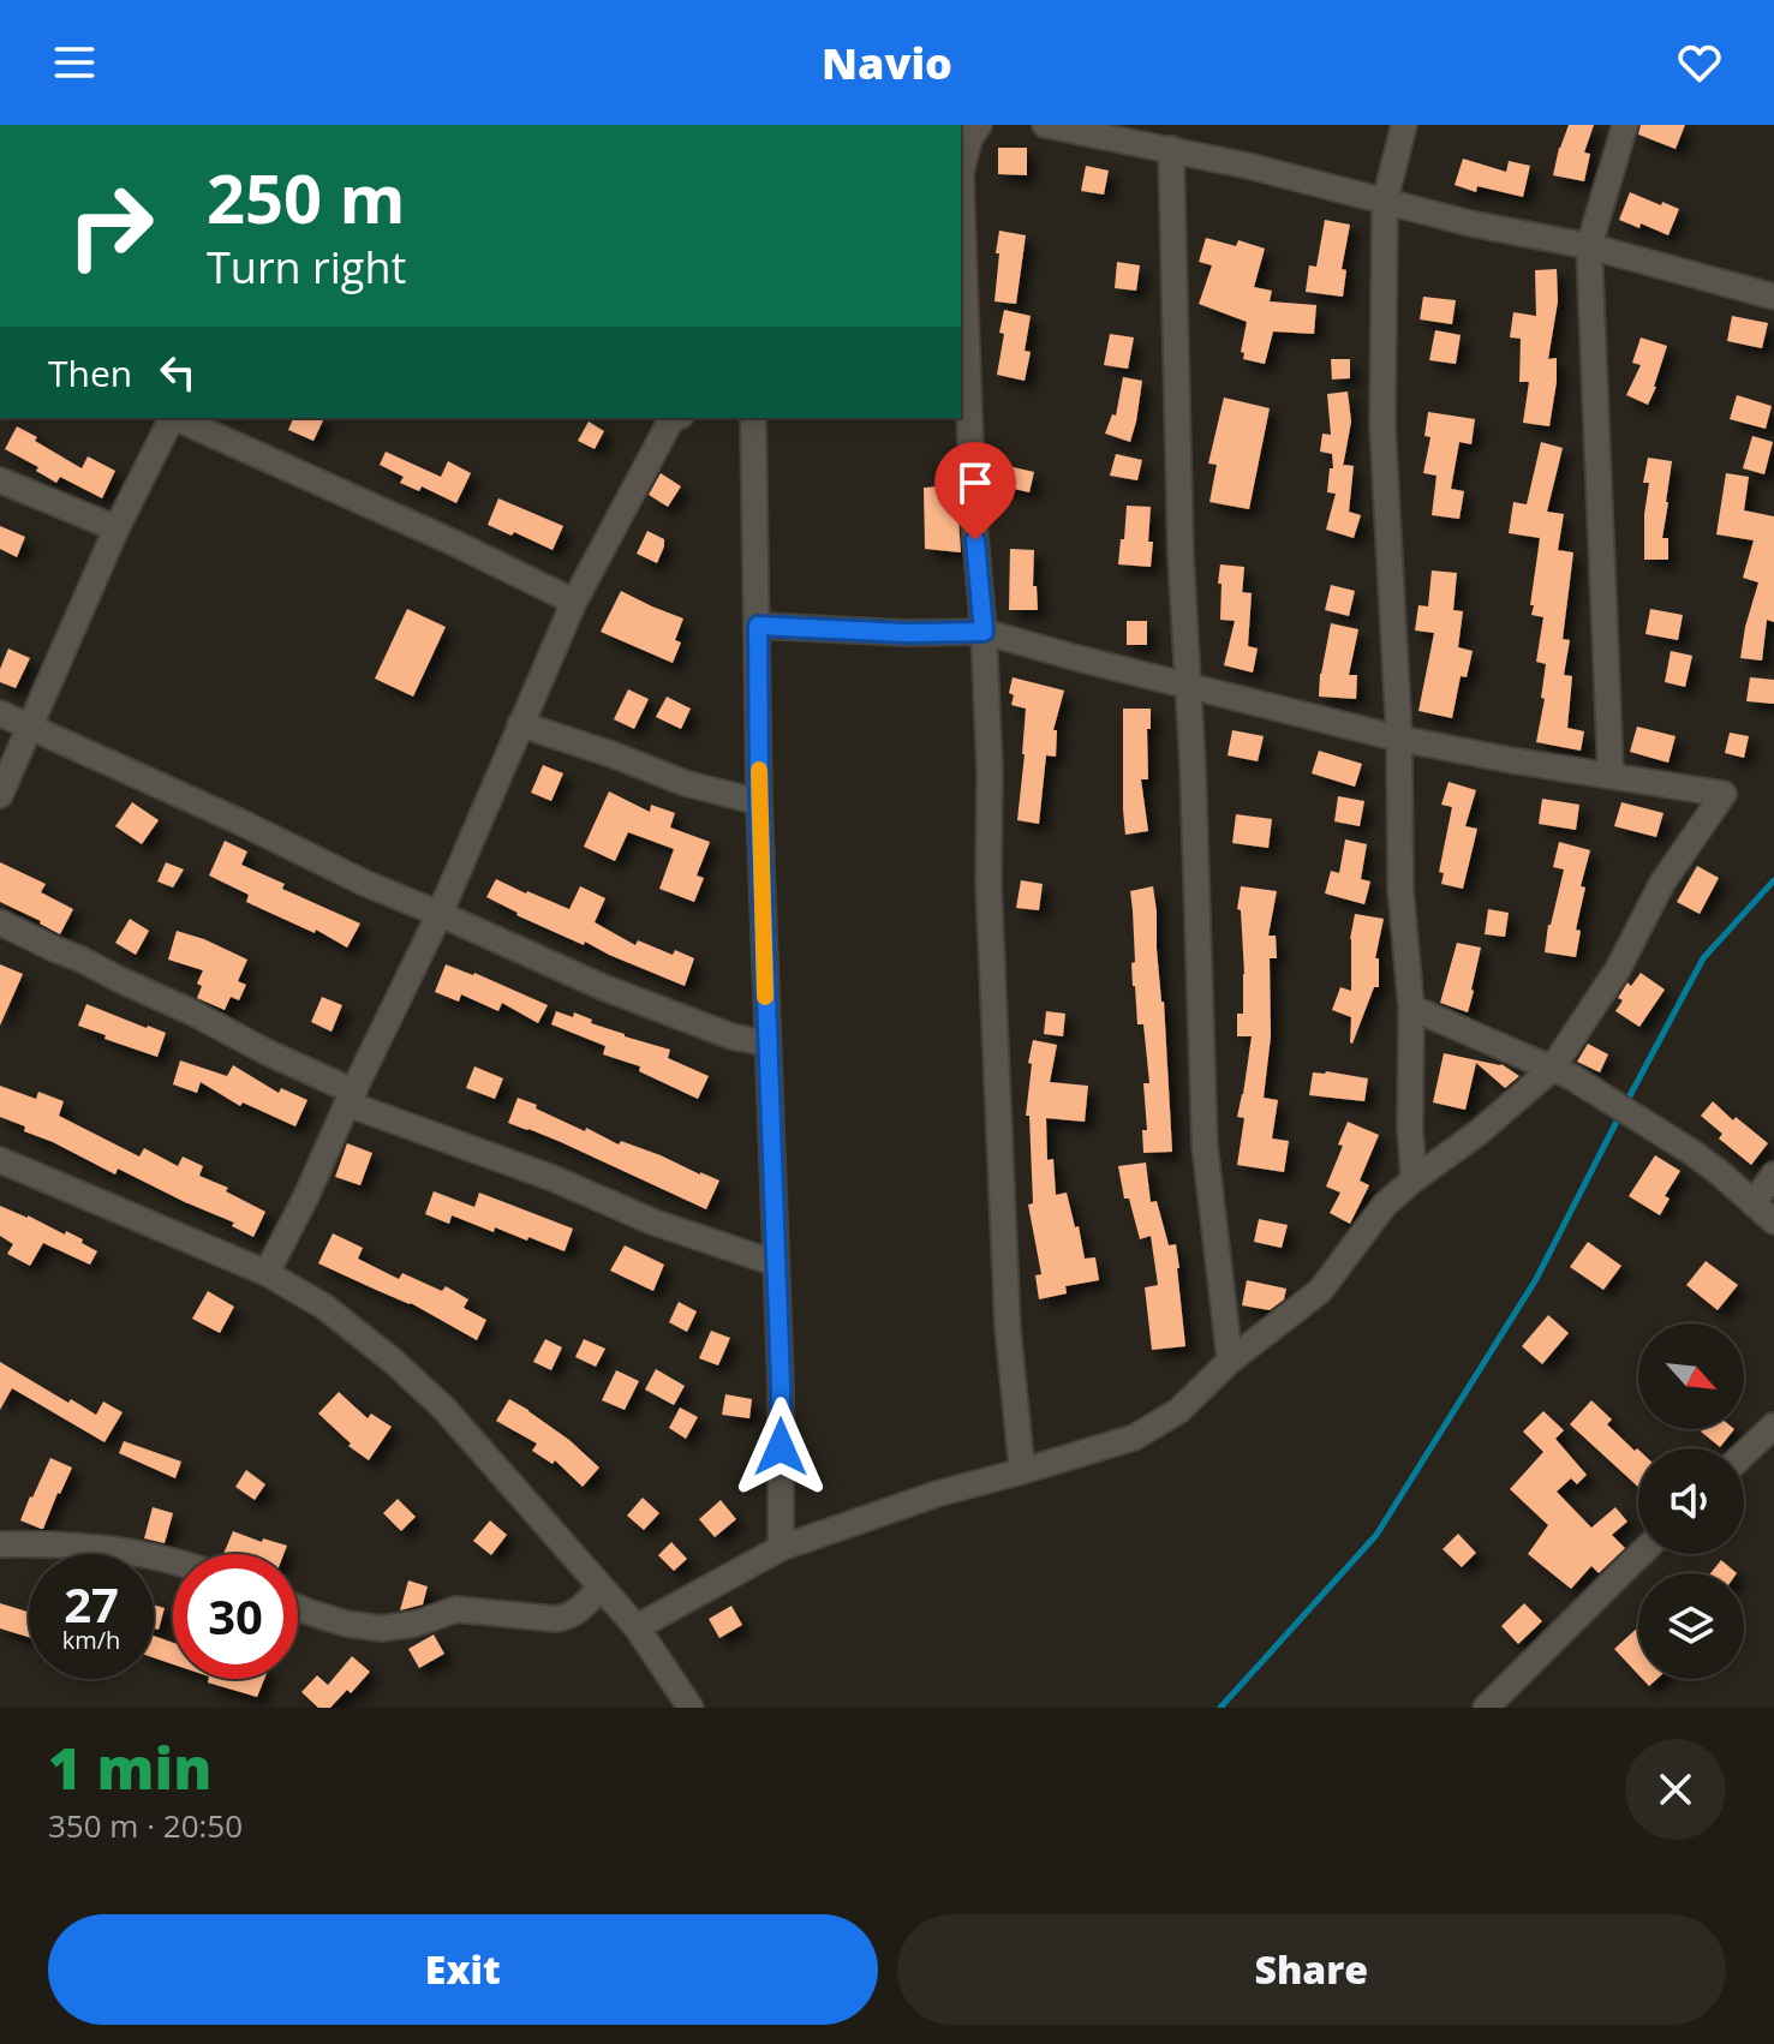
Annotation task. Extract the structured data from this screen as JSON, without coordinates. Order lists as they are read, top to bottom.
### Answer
{
  "north": "bottom right",
  "page": {
    "header": "Navio",
    "turn": ["250 m", "Turn right"],
    "then": "Then",
    "speed": "27 km/h",
    "limit": "30",
    "heading": ["1 min", "350 m · 20:50"],
    "buttons": ["Exit", "Share"]
  }
}
